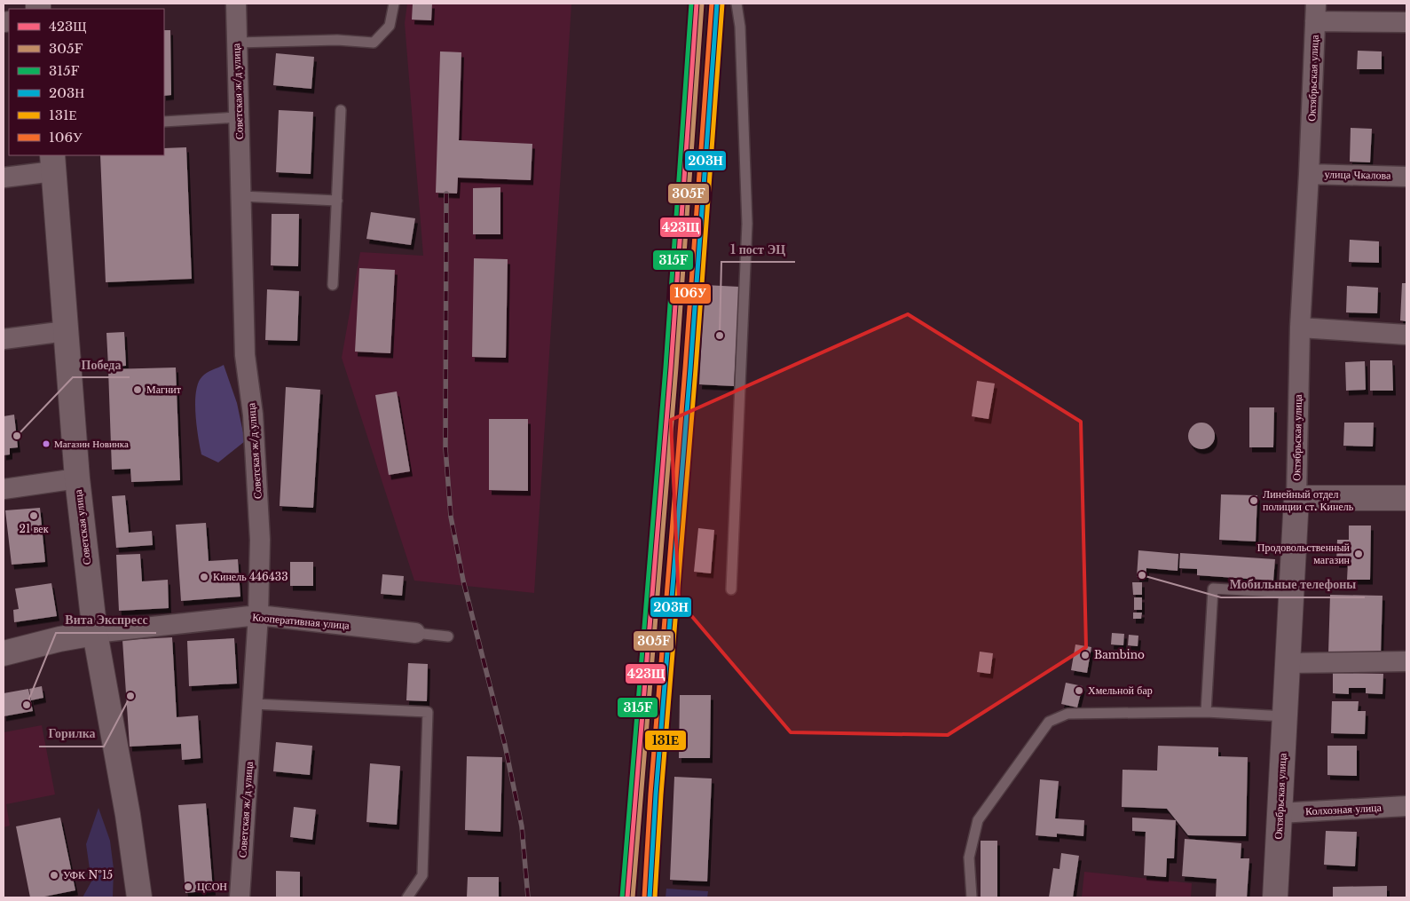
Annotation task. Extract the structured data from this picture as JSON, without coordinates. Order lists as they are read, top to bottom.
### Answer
{
  "streets": {
    "main road": ["Октябрьская улица", "Советская улица", "Кооперативная улица"],
    "street": ["Советская ж/д улица", "улица Чкалова", "Колхозная улица"]
  },
  "crossings": [
    ["Октябрьская улица", "улица Чкалова"],
    ["Октябрьская улица", "Колхозная улица"],
    ["Советская ж/д улица", "Кооперативная улица"],
    ["Советская улица", "Кооперативная улица"]
  ],
  "places": [
    "1 пост ЭЦ",
    "Магнит",
    "Победа",
    "Магазин Новинка",
    "Линейный отдел полиции ст. Кинель",
    "21 век",
    "Продовольственный магазин",
    "Мобильные телефоны",
    "Кинель 446433",
    "Bambino",
    "Хмельной бар",
    "Горилка",
    "Вита Экспресс",
    "УФК №15",
    "ЦСОН"
  ],
  "lines": [
    "transit line 423Щ",
    "transit line 305F",
    "transit line 315F",
    "transit line 203Н",
    "transit line 131Е",
    "transit line 106У"
  ],
  "legend": [
    "423Щ",
    "305F",
    "315F",
    "203Н",
    "131Е",
    "106У"
  ]
}
